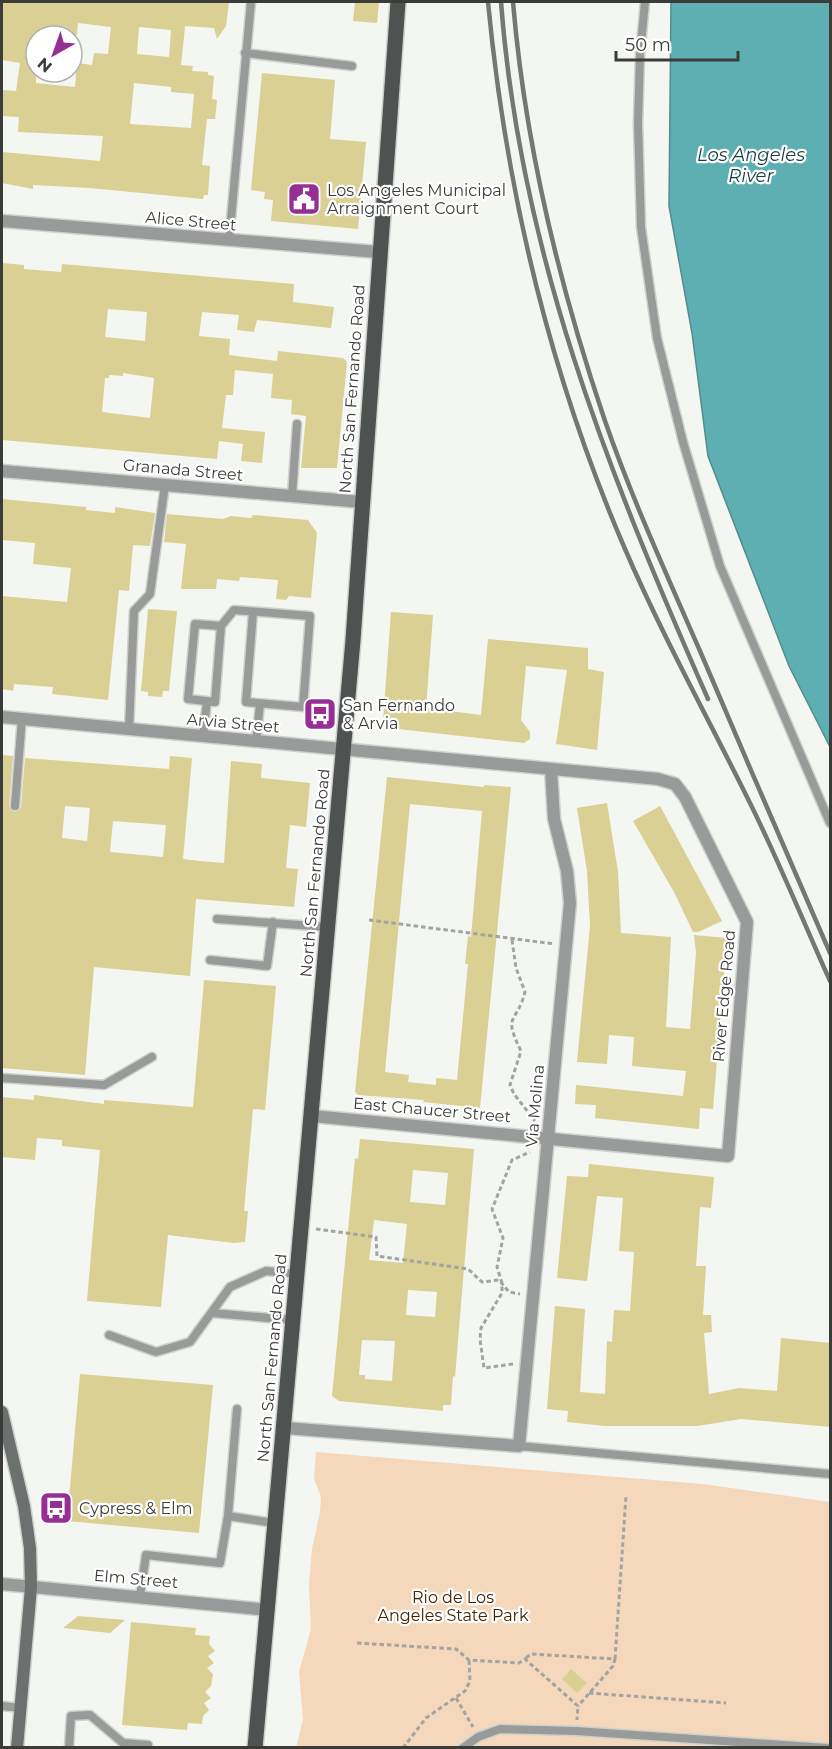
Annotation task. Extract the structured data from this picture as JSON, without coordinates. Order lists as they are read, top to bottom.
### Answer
{
  "streets": {
    "main road": ["North San Fernando Road"],
    "street": [
      "Alice Street",
      "Granada Street",
      "Arvia Street",
      "River Edge Road",
      "Via Molina",
      "East Chaucer Street",
      "Elm Street"
    ]
  },
  "crossings": [
    ["Alice Street", "North San Fernando Road"],
    ["North San Fernando Road", "Granada Street"],
    ["North San Fernando Road", "Arvia Street"],
    ["North San Fernando Road", "East Chaucer Street"],
    ["North San Fernando Road", "Elm Street"],
    ["Arvia Street", "River Edge Road"],
    ["Arvia Street", "Via Molina"],
    ["River Edge Road", "East Chaucer Street"],
    ["Via Molina", "East Chaucer Street"]
  ],
  "water": ["Los Angeles River"],
  "parks": ["Rio de Los Angeles State Park"],
  "places": {
    "public building": ["Los Angeles Municipal Arraignment Court"],
    "bus stop": ["San Fernando & Arvia", "Cypress & Elm"]
  },
  "scale_bar": "50 m",
  "north": "bottom left"
}
